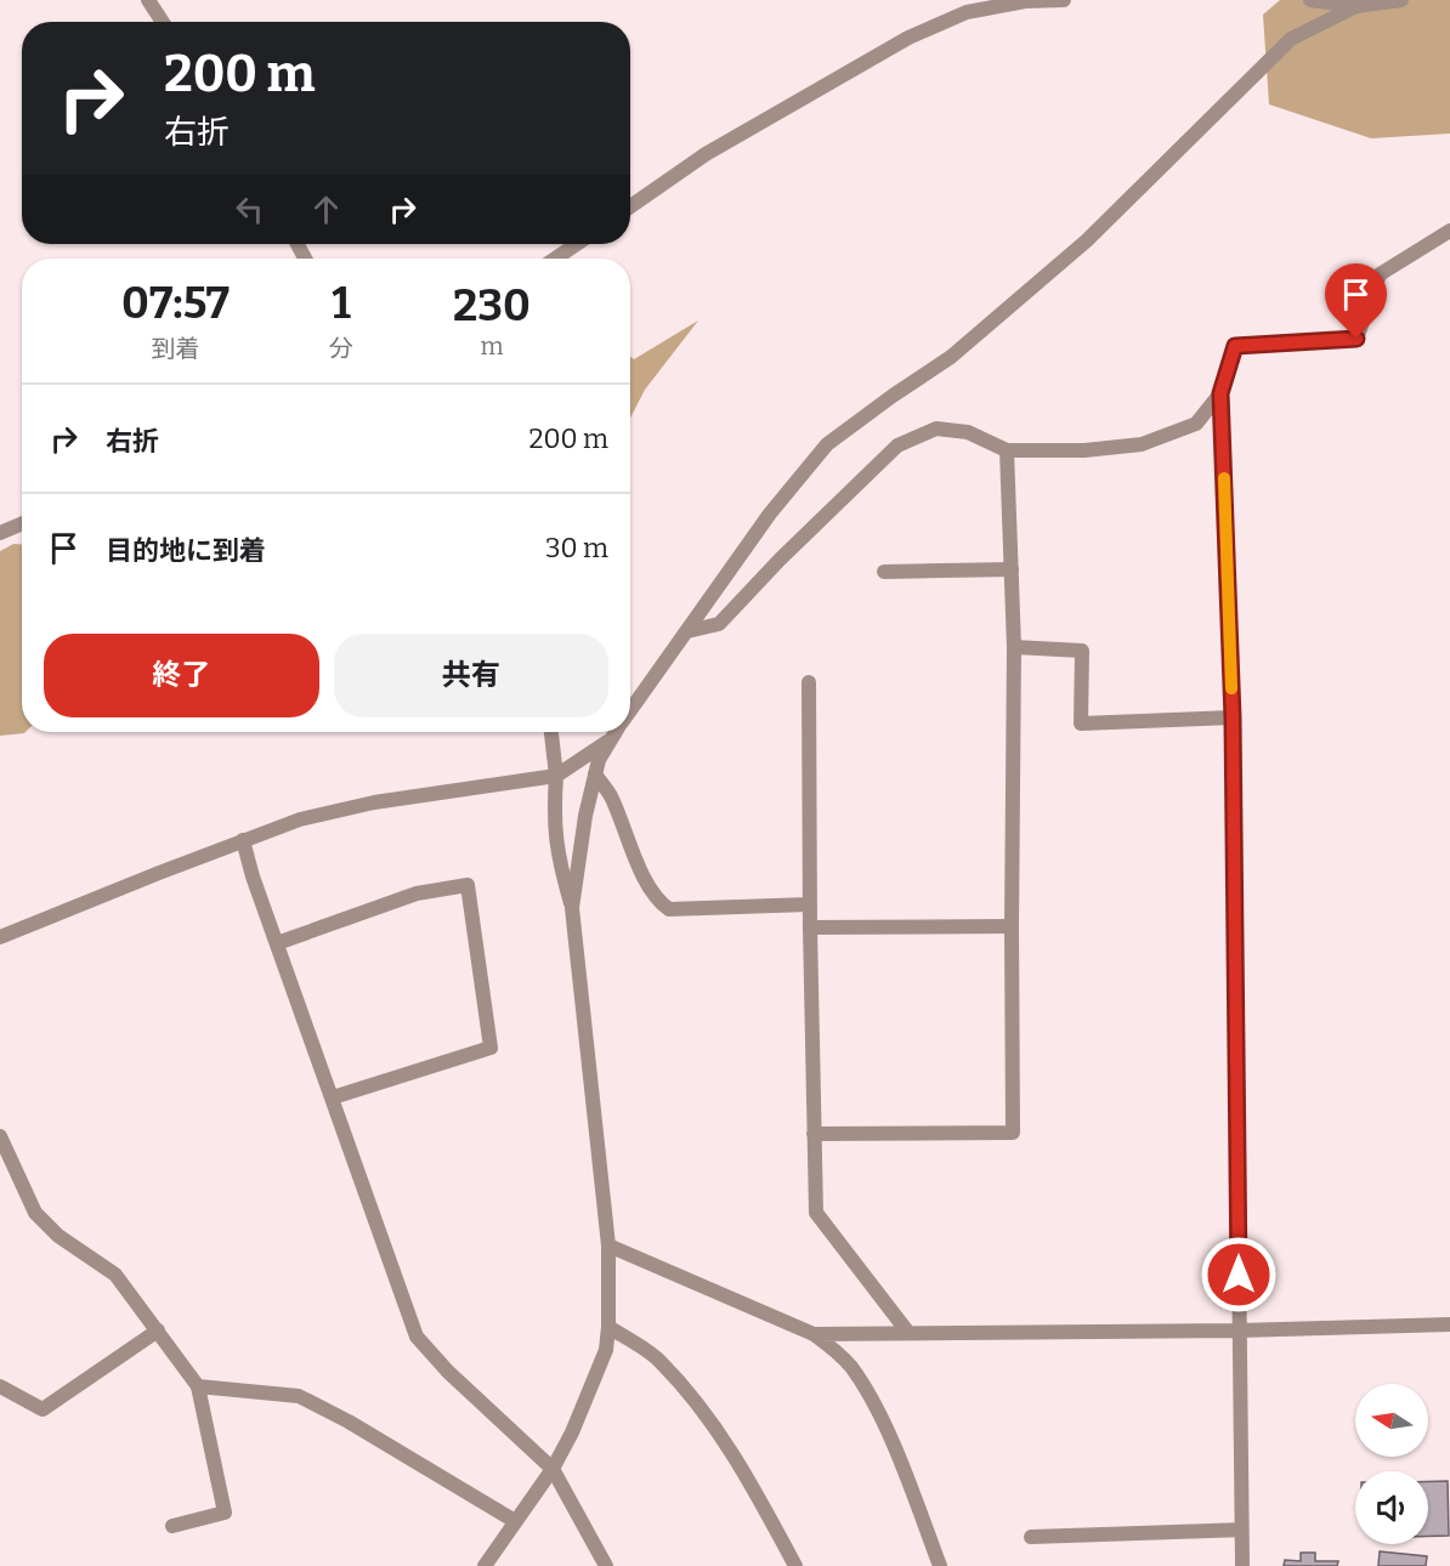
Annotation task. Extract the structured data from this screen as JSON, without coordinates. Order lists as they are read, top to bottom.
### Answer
{
  "north": "left",
  "page": {
    "turn": ["200 m", "右折"],
    "eta": [
      "07:57",
      "到着",
      "1",
      "分",
      "230",
      "m"
    ],
    "list": [
      {
        "name": "右折",
        "value": "200 m"
      },
      {
        "name": "目的地に到着",
        "value": "30 m"
      }
    ],
    "buttons": ["終了", "共有"]
  }
}
